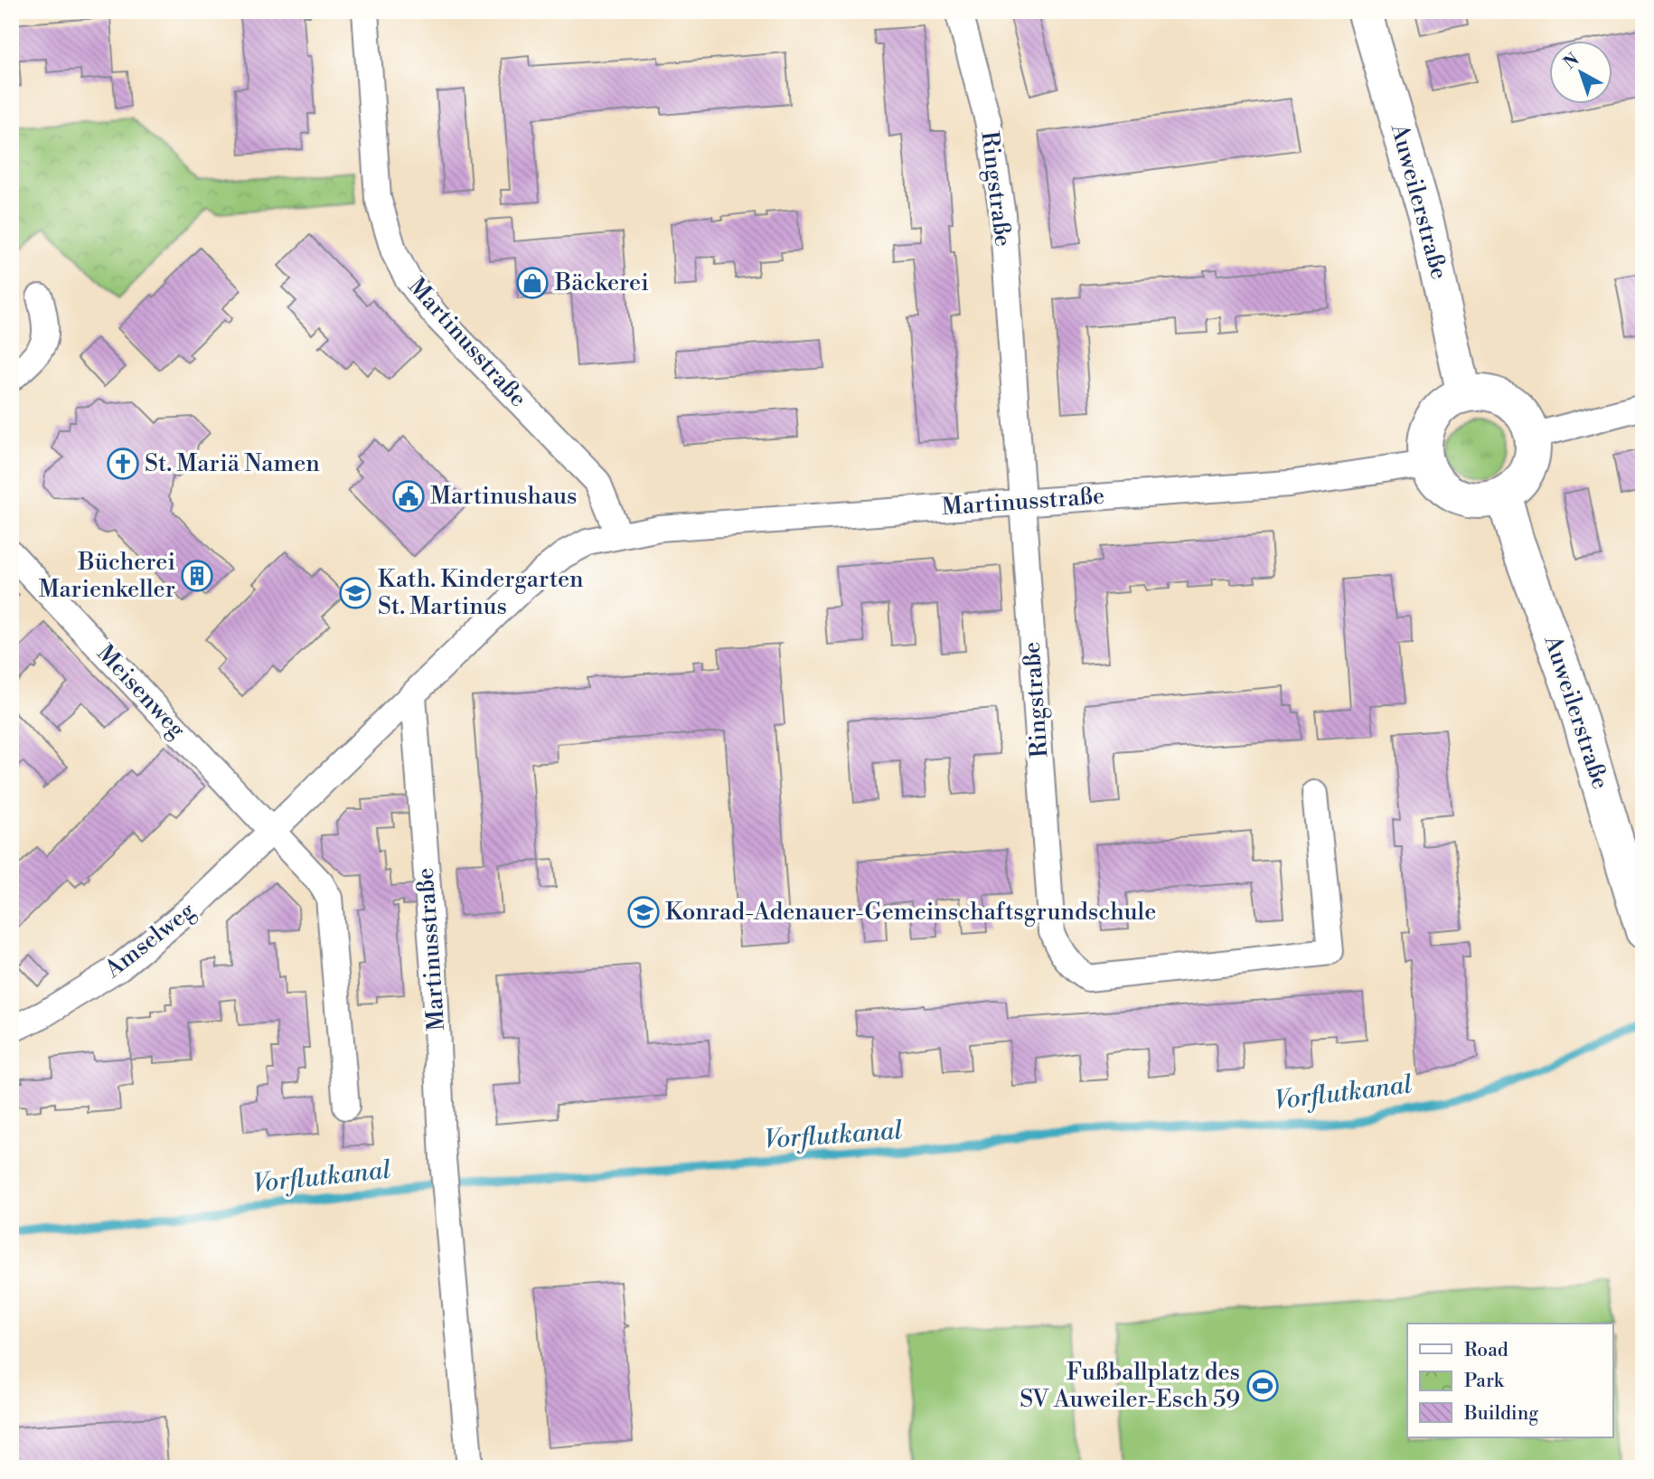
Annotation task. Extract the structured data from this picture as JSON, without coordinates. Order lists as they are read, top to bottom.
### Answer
{
  "streets": {
    "street": [
      "Ringstraße",
      "Auweilerstraße",
      "Martinusstraße",
      "Meisenweg",
      "Amselweg"
    ]
  },
  "crossings": [
    ["Ringstraße", "Martinusstraße"],
    ["Auweilerstraße", "Martinusstraße"],
    ["Martinusstraße", "Amselweg"],
    ["Meisenweg", "Amselweg"]
  ],
  "water": ["Vorflutkanal"],
  "places": {
    "shop": ["Bäckerei"],
    "church": ["St. Mariä Namen"],
    "public building": ["Martinushaus"],
    "building": ["Bücherei Marienkeller"],
    "school or university": ["Kath. Kindergarten St. Martinus", "Konrad-Adenauer-Gemeinschaftsgrundschule"],
    "sports": ["Fußballplatz des SV Auweiler-Esch 59"]
  },
  "legend": ["Road", "Park", "Building"],
  "north": "top left"
}
